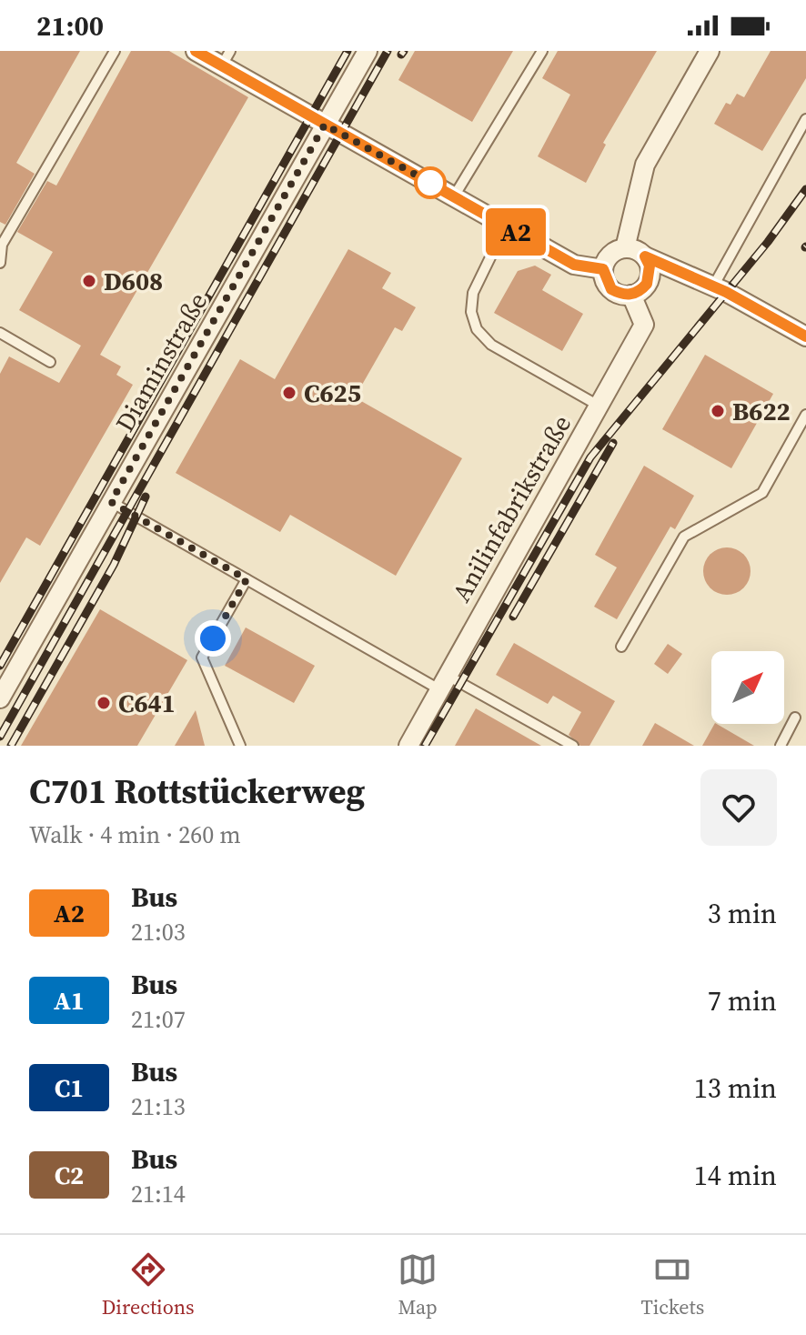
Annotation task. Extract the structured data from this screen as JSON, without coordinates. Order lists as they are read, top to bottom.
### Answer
{
  "streets": {
    "street": ["Diaminstraße", "Anilinfabrikstraße"]
  },
  "places": [
    "D608",
    "C625",
    "B622",
    "C641"
  ],
  "lines": ["bus line A2"],
  "north": "top right",
  "page": {
    "status": "21:00",
    "on_map": "A2",
    "heading": ["C701 Rottstückerweg", "Walk · 4 min · 260 m"],
    "list": [
      {
        "mark": "A2",
        "name": "Bus",
        "note": "21:03",
        "value": "3 min"
      },
      {
        "mark": "A1",
        "name": "Bus",
        "note": "21:07",
        "value": "7 min"
      },
      {
        "mark": "C1",
        "name": "Bus",
        "note": "21:13",
        "value": "13 min"
      },
      {
        "mark": "C2",
        "name": "Bus",
        "note": "21:14",
        "value": "14 min"
      }
    ],
    "tabs": ["Directions", "Map", "Tickets"]
  }
}
